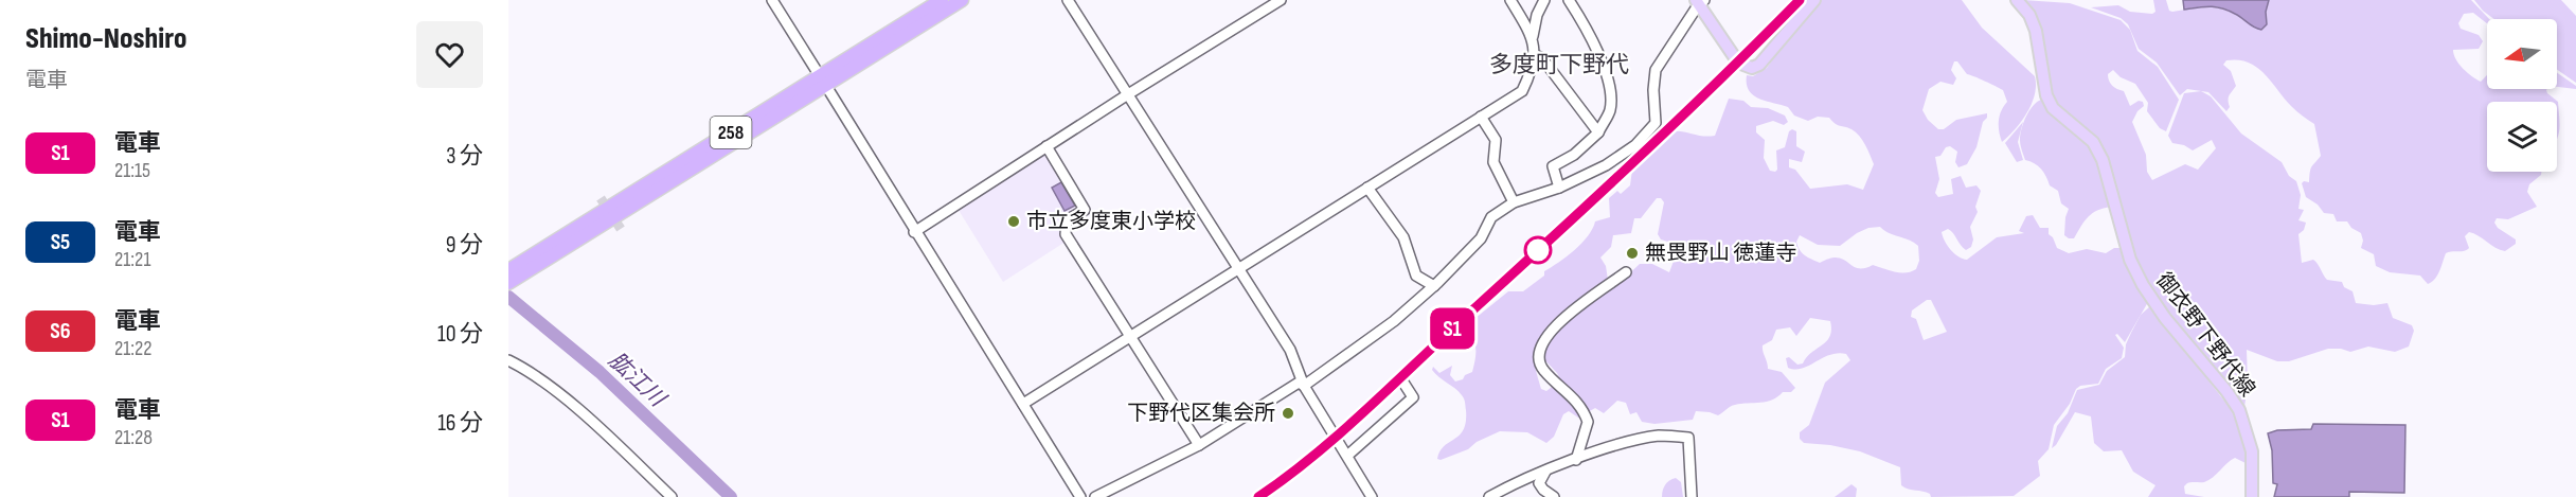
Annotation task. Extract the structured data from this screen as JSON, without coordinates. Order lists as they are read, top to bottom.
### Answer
{
  "streets": {
    "highway": ["258"],
    "main road": ["御衣野下野代線"]
  },
  "districts": ["多度町下野代"],
  "water": ["肱江川"],
  "places": ["市立多度東小学校", "無畏野山 徳蓮寺", "下野代区集会所"],
  "north": "left",
  "page": {
    "heading": ["Shimo-Noshiro", "電車"],
    "on_map": "S1",
    "list": [
      {
        "mark": "S1",
        "name": "電車",
        "note": "21:15",
        "value": "3 分"
      },
      {
        "mark": "S5",
        "name": "電車",
        "note": "21:21",
        "value": "9 分"
      },
      {
        "mark": "S6",
        "name": "電車",
        "note": "21:22",
        "value": "10 分"
      },
      {
        "mark": "S1",
        "name": "電車",
        "note": "21:28",
        "value": "16 分"
      }
    ]
  }
}
